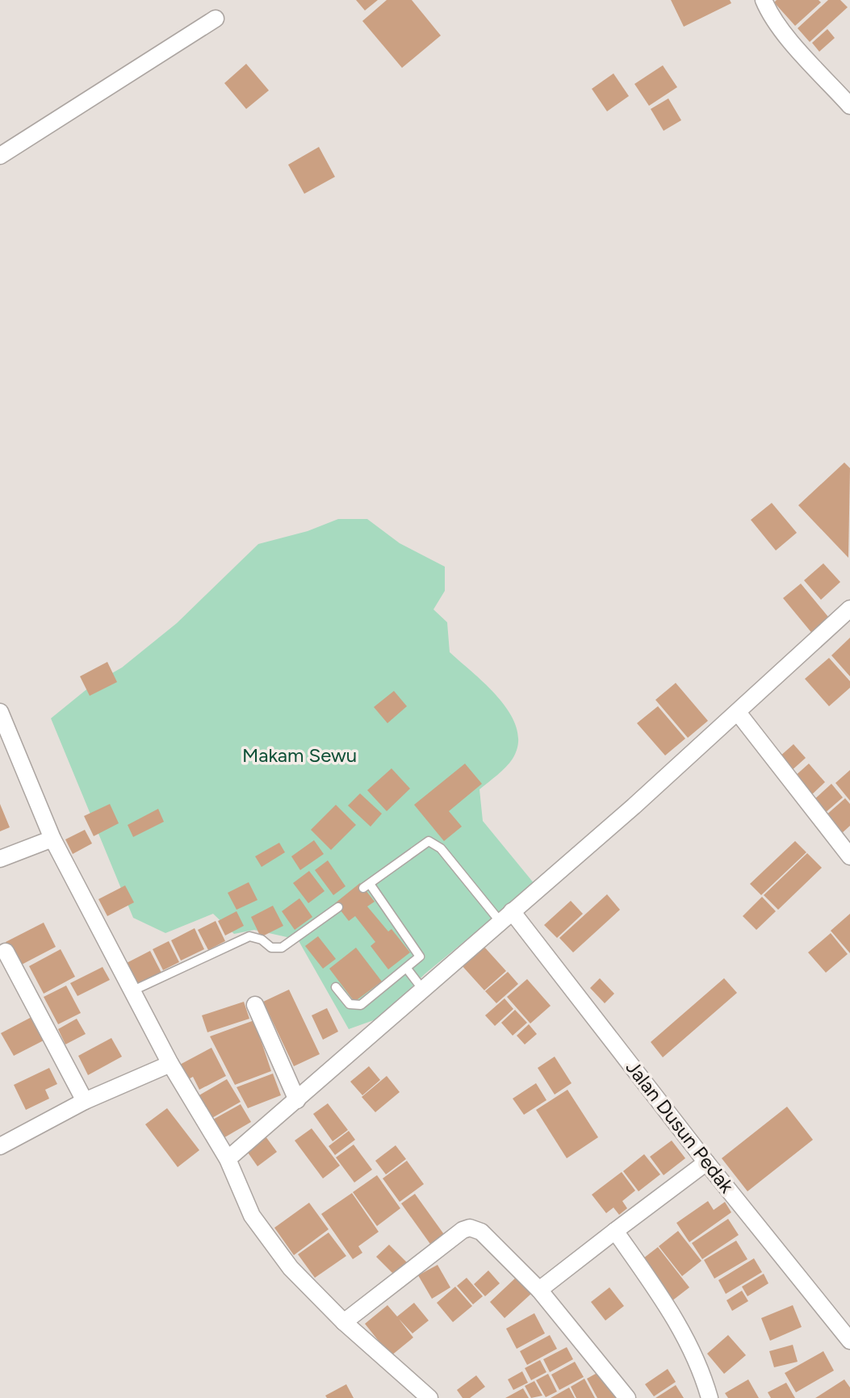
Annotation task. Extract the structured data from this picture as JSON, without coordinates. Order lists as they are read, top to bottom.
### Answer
{
  "streets": {
    "street": ["Jalan Dusun Pedak"]
  },
  "parks": ["Makam Sewu"]
}
